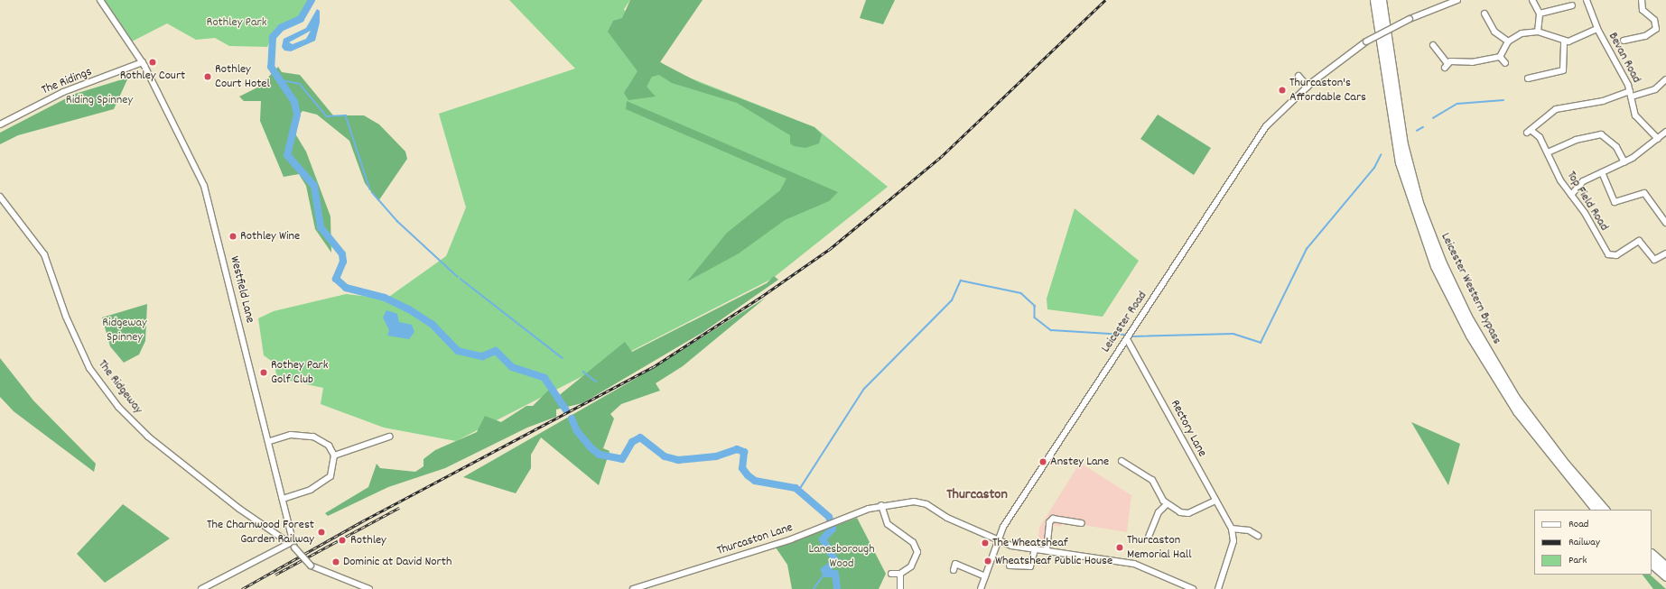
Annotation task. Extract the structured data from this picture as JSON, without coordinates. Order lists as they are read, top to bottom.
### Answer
{
  "streets": {
    "highway": ["Leicester Western Bypass"],
    "street": [
      "Bevan Road",
      "The Ridings",
      "Top Field Road",
      "Westfield Lane",
      "Leicester Road",
      "The Ridgeway",
      "Rectory Lane",
      "Thurcaston Lane"
    ]
  },
  "crossings": [
    ["Bevan Road", "Top Field Road"],
    ["The Ridings", "Westfield Lane"],
    ["Leicester Road", "Rectory Lane"],
    ["Leicester Road", "Thurcaston Lane"]
  ],
  "districts": ["Thurcaston"],
  "parks": [
    "Rothley Park",
    "Riding Spinney",
    "Ridgeway Spinney",
    "Lanesborough Wood"
  ],
  "places": [
    "Rothley Court",
    "Rothley Court Hotel",
    "Thurcaston's Affordable Cars",
    "Rothley Wine",
    "Rothey Park Golf Club",
    "Anstey Lane",
    "The Charnwood Forest Garden Railway",
    "Rothley",
    "The Wheatsheaf",
    "Thurcaston Memorial Hall",
    "Wheatsheaf Public House",
    "Dominic at David North"
  ],
  "legend": ["Road", "Railway", "Park"]
}
